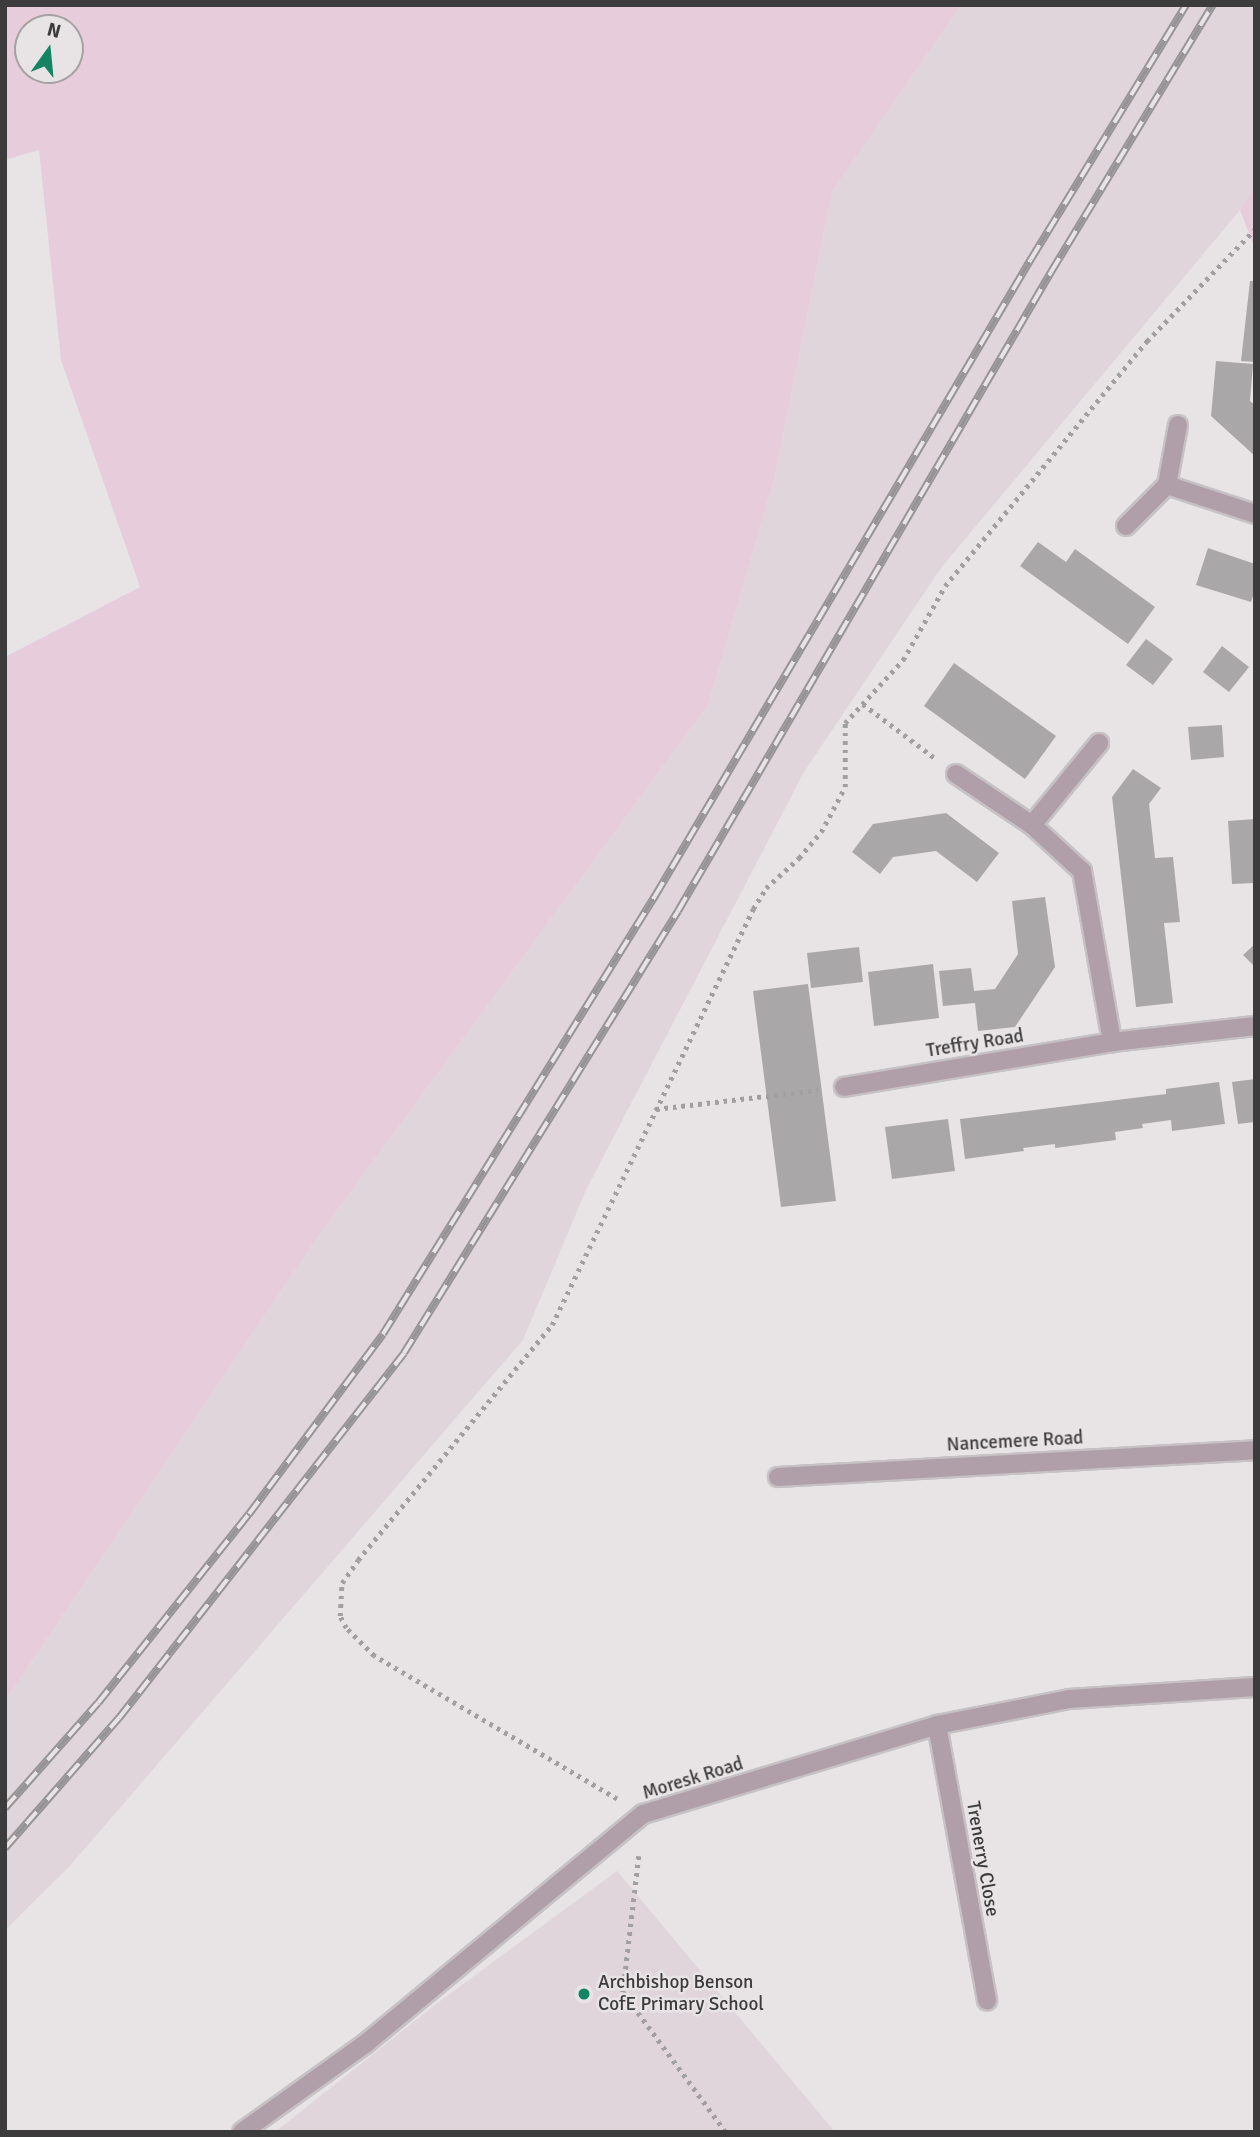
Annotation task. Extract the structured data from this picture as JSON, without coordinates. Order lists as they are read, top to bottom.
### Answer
{
  "streets": {
    "street": [
      "Treffry Road",
      "Nancemere Road",
      "Moresk Road",
      "Trenerry Close"
    ]
  },
  "crossings": [
    ["Moresk Road", "Trenerry Close"]
  ],
  "places": ["Archbishop Benson CofE Primary School"],
  "north": "top"
}
